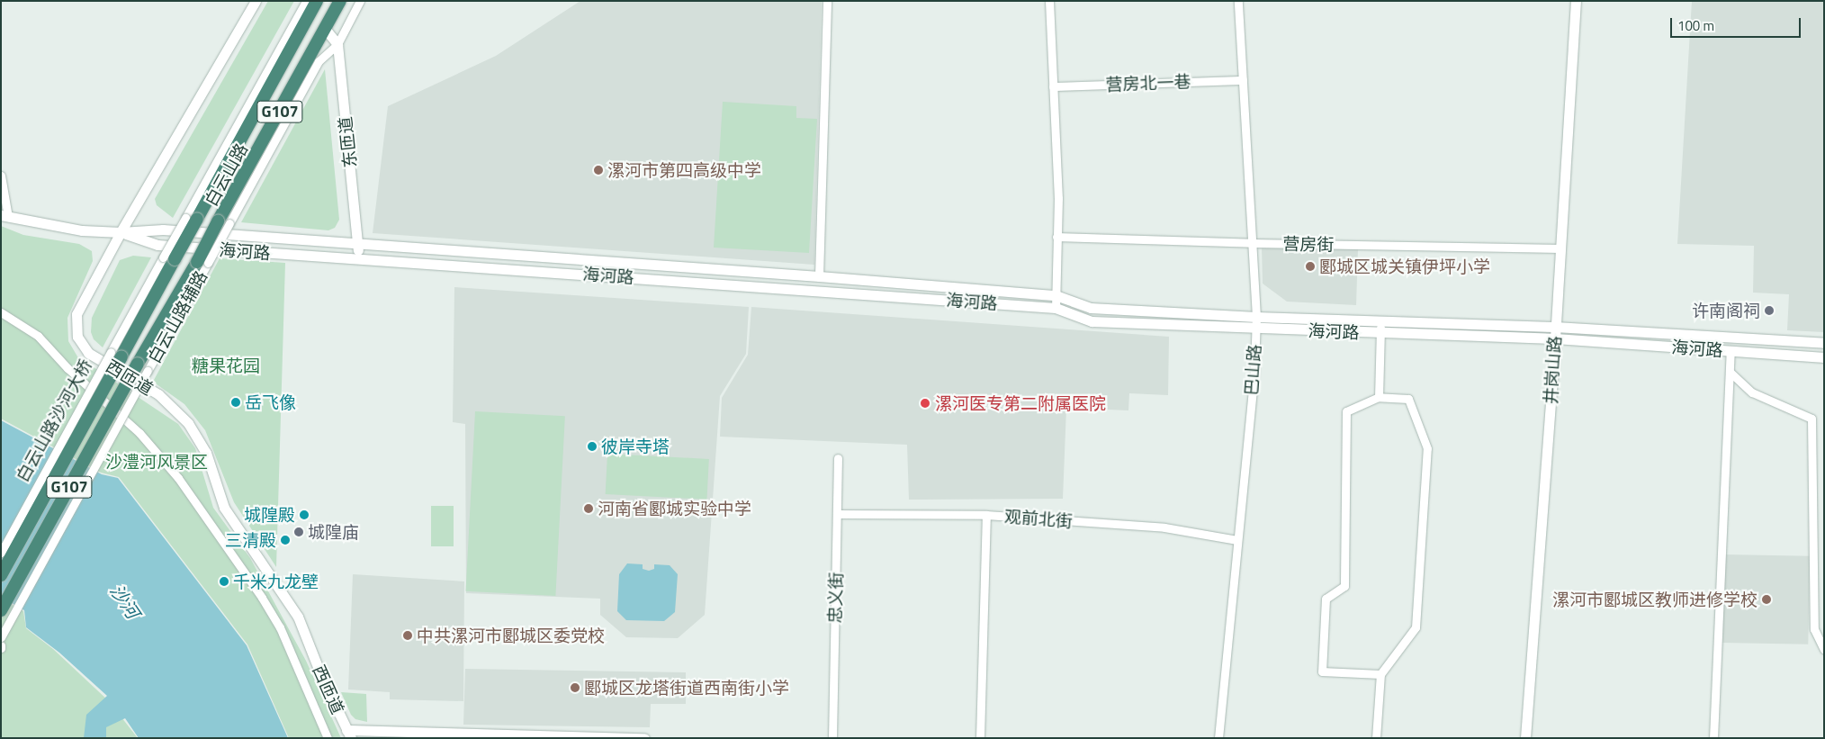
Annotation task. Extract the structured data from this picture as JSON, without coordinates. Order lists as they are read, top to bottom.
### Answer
{
  "streets": {
    "highway": ["G107", "白云山路", "白云山路沙河大桥"],
    "street": [
      "营房北一巷",
      "东匝道",
      "营房街",
      "海河路",
      "巴山路",
      "井岗山路",
      "西匝道",
      "观前北街",
      "忠义街"
    ]
  },
  "crossings": [
    ["营房北一巷", "巴山路"],
    ["G107", "白云山路"],
    ["G107", "白云山路沙河大桥"],
    ["东匝道", "海河路"],
    ["营房街", "巴山路"],
    ["营房街", "井岗山路"],
    ["海河路", "巴山路"],
    ["海河路", "井岗山路"],
    ["海河路", "西匝道"],
    ["巴山路", "观前北街"],
    ["观前北街", "忠义街"]
  ],
  "water": ["沙河"],
  "parks": ["糖果花园", "沙澧河风景区"],
  "places": [
    "漯河市第四高级中学",
    "郾城区城关镇伊坪小学",
    "许南阁祠",
    "岳飞像",
    "漯河医专第二附属医院",
    "彼岸寺塔",
    "河南省郾城实验中学",
    "城隍殿",
    "城隍庙",
    "三清殿",
    "千米九龙壁",
    "漯河市郾城区教师进修学校",
    "中共漯河市郾城区委党校",
    "郾城区龙塔街道西南街小学"
  ],
  "scale_bar": "100 m"
}
